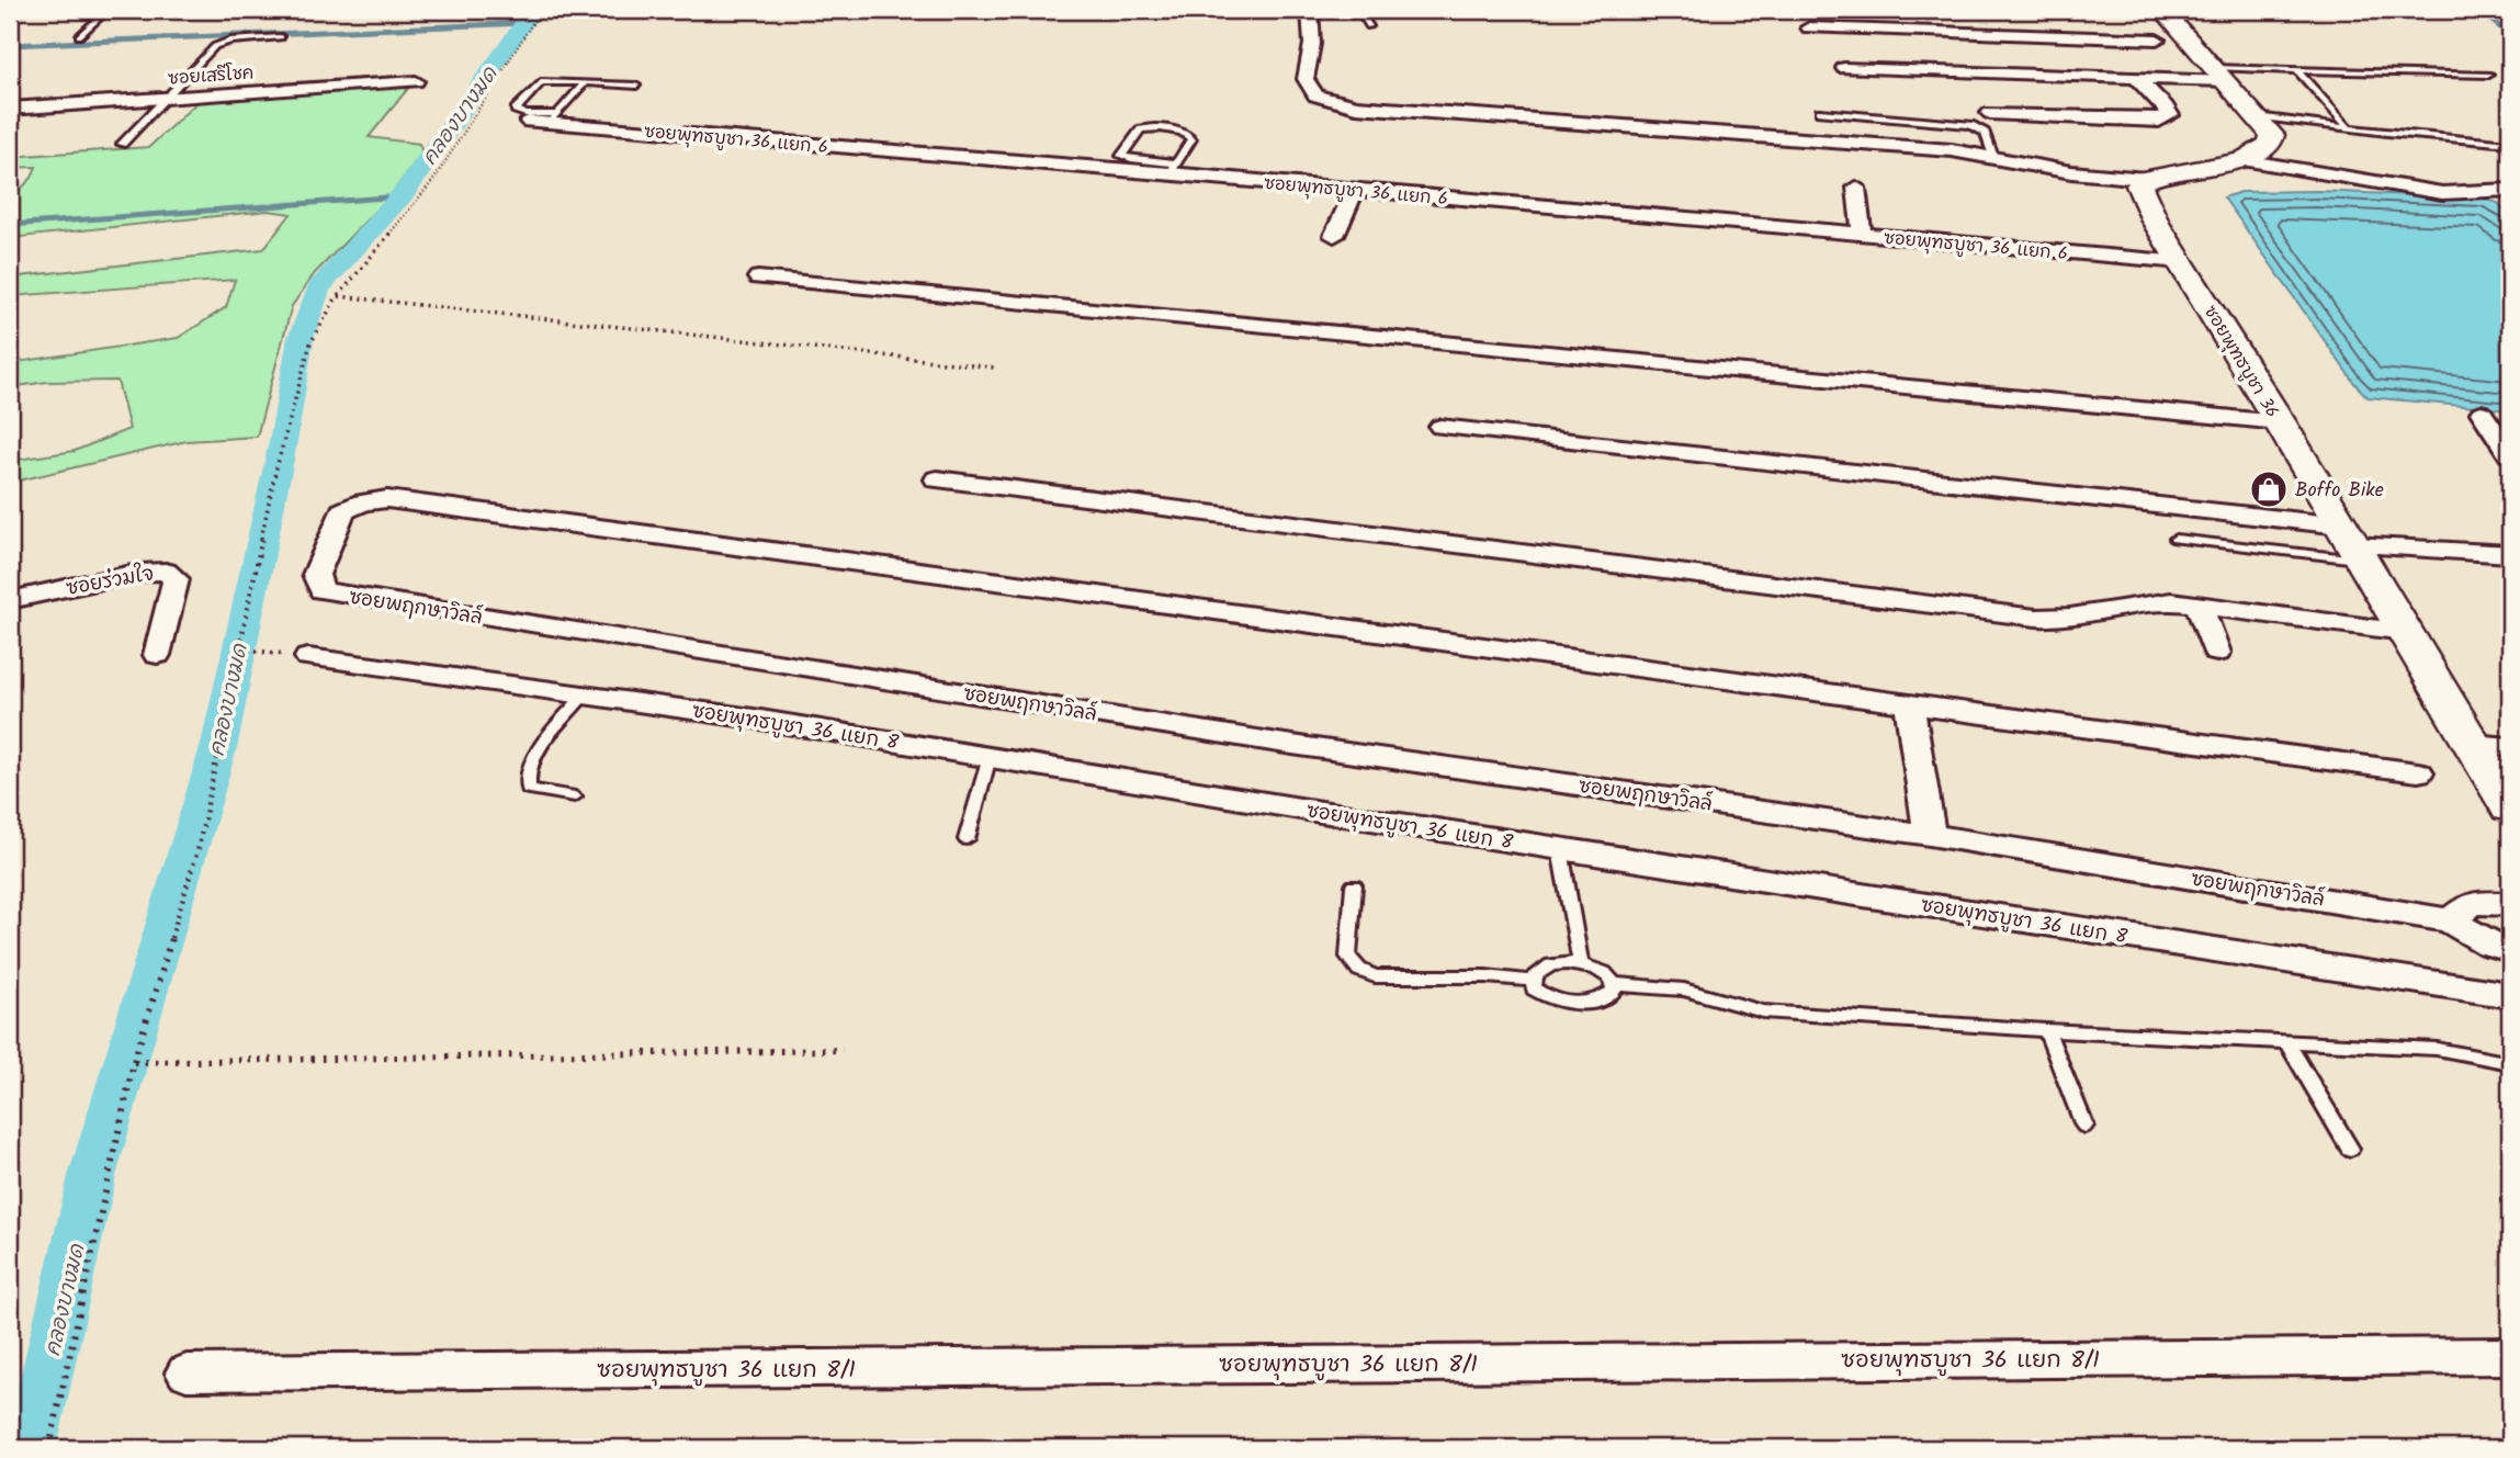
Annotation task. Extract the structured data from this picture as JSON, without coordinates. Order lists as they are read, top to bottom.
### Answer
{
  "streets": {
    "street": [
      "ซอยเสรีโชค",
      "ซอยพุทธบูชา 36 แยก 6",
      "ซอยพุทธบูชา 36",
      "ซอยร่วมใจ",
      "ซอยพฤกษาวิลล์",
      "ซอยพุทธบูชา 36 แยก 8",
      "ซอยพุทธบูชา 36 แยก 8/1"
    ]
  },
  "crossings": [
    ["ซอยพุทธบูชา 36 แยก 6", "ซอยพุทธบูชา 36"]
  ],
  "water": ["คลองบางมด"],
  "places": {
    "shop": ["Boffo Bike"]
  }
}
